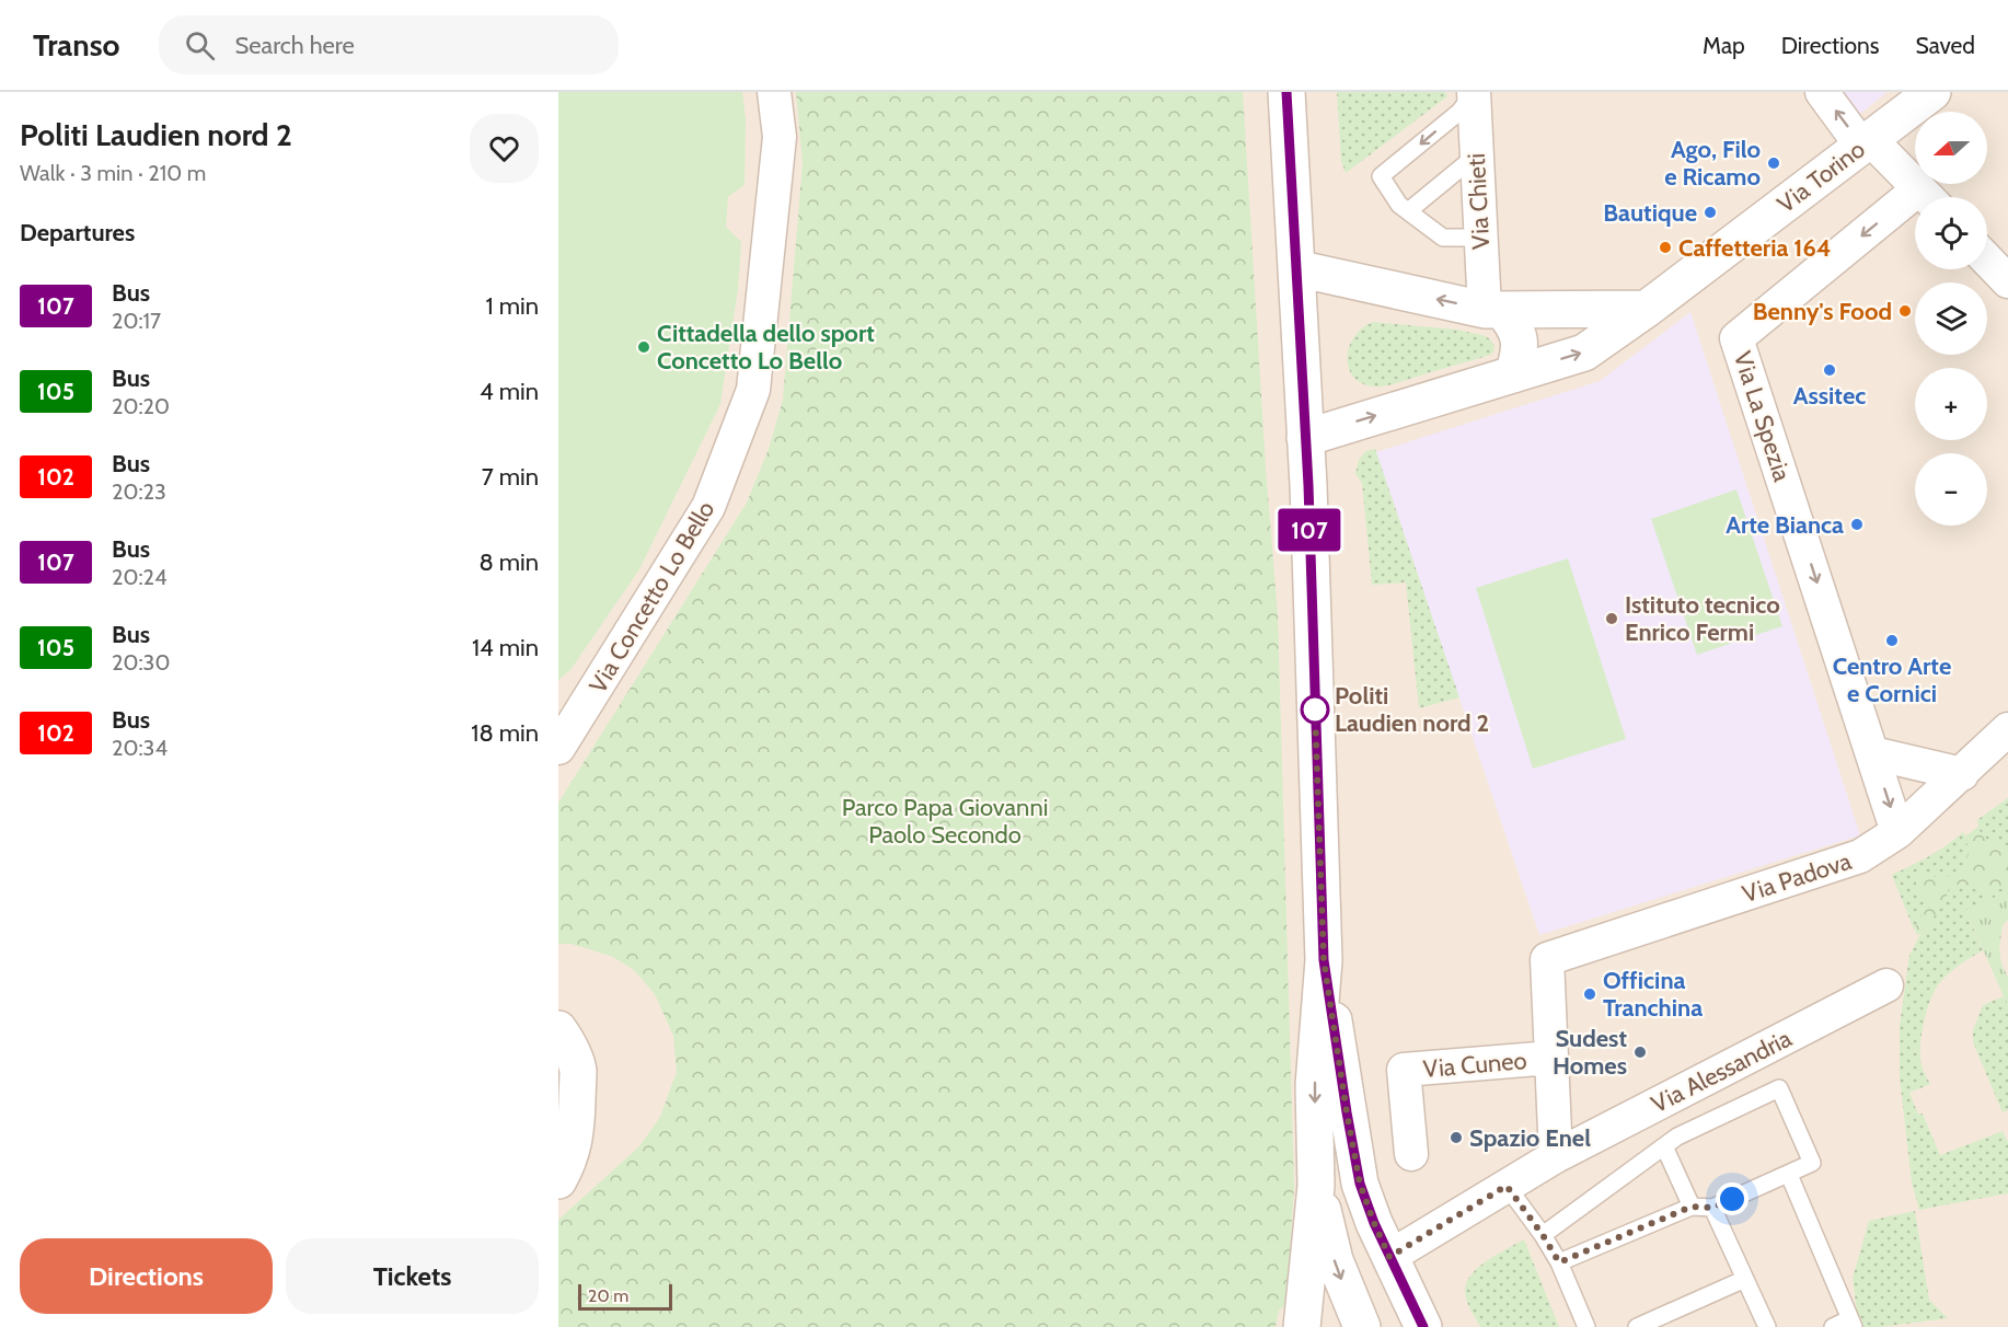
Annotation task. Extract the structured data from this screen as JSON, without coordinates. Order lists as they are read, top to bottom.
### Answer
{
  "streets": {
    "street": [
      "Via Torino",
      "Via Chieti",
      "Via La Spezia",
      "Via Concetto Lo Bello",
      "Via Padova",
      "Via Cuneo",
      "Via Alessandria"
    ]
  },
  "crossings": [
    ["Via La Spezia", "Via Padova"],
    ["Via Padova", "Via Cuneo"]
  ],
  "one_way": ["Via La Spezia"],
  "parks": ["Parco Papa Giovanni Paolo Secondo"],
  "places": [
    "Ago, Filo e Ricamo",
    "Bautique",
    "Caffetteria 164",
    "Benny's Food",
    "Cittadella dello sport Concetto Lo Bello",
    "Assitec",
    "Arte Bianca",
    "Istituto tecnico Enrico Fermi",
    "Centro Arte e Cornici",
    "Politi Laudien nord 2",
    "Officina Tranchina",
    "Sudest Homes",
    "Spazio Enel"
  ],
  "lines": ["bus line 107"],
  "scale_bar": "20 m",
  "north": "left",
  "page": {
    "header": "Transo",
    "search": "Search here",
    "nav": ["Map", "Directions", "Saved"],
    "heading": [
      ["Politi Laudien nord 2", "Walk · 3 min · 210 m"],
      "Departures"
    ],
    "on_map": "107",
    "map_buttons": ["+", "−"],
    "list": [
      {
        "mark": "107",
        "name": "Bus",
        "note": "20:17",
        "value": "1 min"
      },
      {
        "mark": "105",
        "name": "Bus",
        "note": "20:20",
        "value": "4 min"
      },
      {
        "mark": "102",
        "name": "Bus",
        "note": "20:23",
        "value": "7 min"
      },
      {
        "mark": "107",
        "name": "Bus",
        "note": "20:24",
        "value": "8 min"
      },
      {
        "mark": "105",
        "name": "Bus",
        "note": "20:30",
        "value": "14 min"
      },
      {
        "mark": "102",
        "name": "Bus",
        "note": "20:34",
        "value": "18 min"
      }
    ],
    "buttons": ["Directions", "Tickets"],
    "scale": "20 m"
  }
}
